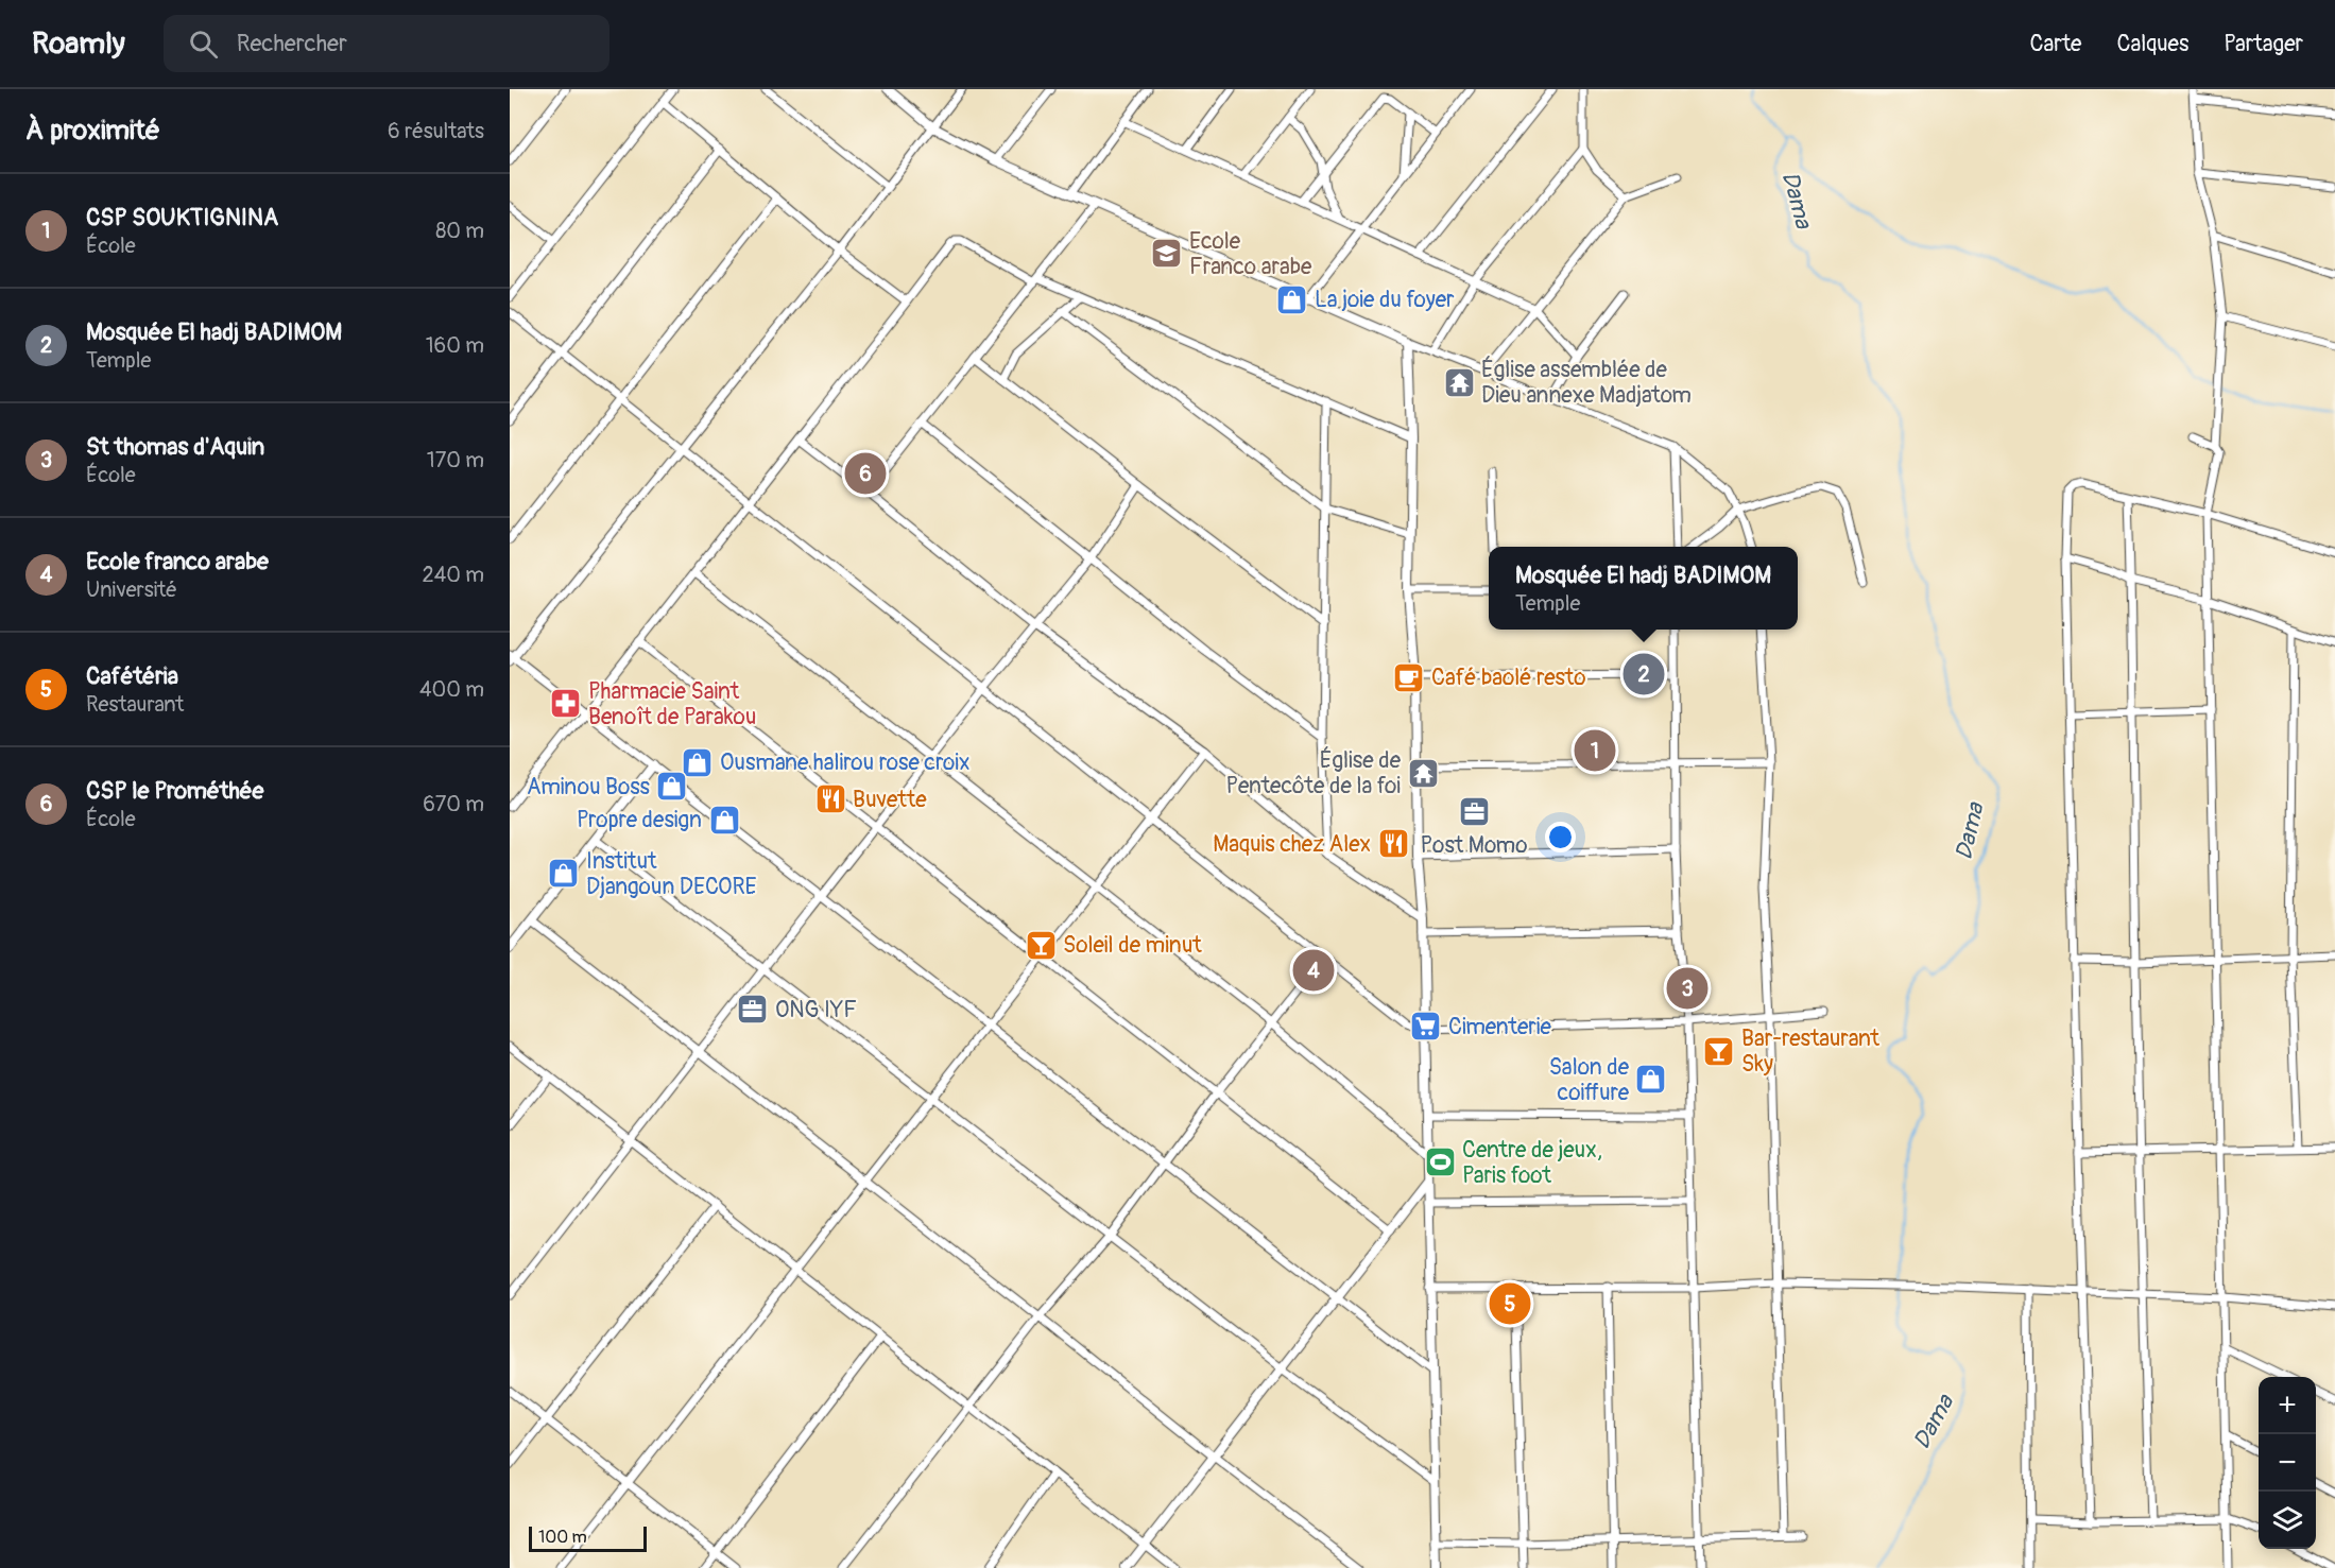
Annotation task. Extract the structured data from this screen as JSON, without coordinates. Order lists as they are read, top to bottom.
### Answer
{
  "water": ["Dama"],
  "places": {
    "school or university": ["Ecole Franco arabe"],
    "shop": [
      "La joie du foyer",
      "Ousmane halirou rose croix",
      "Aminou Boss",
      "Propre design",
      "Institut Djangoun DECORE",
      "Salon de coiffure"
    ],
    "temple": ["Église assemblée de Dieu annexe Madjatom", "Église de Pentecôte de la foi"],
    "cafe": ["Café baolé resto"],
    "pharmacy": ["Pharmacie Saint Benoît de Parakou"],
    "restaurant": ["Buvette", "Maquis chez Alex"],
    "office": ["Post Momo", "ONG IYF"],
    "bar": ["Soleil de minut", "Bar-restaurant Sky"],
    "supermarket": ["Cimenterie"],
    "sports": ["Centre de jeux, Paris foot"]
  },
  "scale_bar": "100 m",
  "page": {
    "header": "Roamly",
    "search": "Rechercher",
    "nav": ["Carte", "Calques", "Partager"],
    "heading": ["À proximité", "6 résultats"],
    "list": [
      {
        "mark": "1",
        "name": "CSP SOUKTIGNINA",
        "note": "École",
        "value": "80 m"
      },
      {
        "mark": "2",
        "name": "Mosquée El hadj BADIMOM",
        "note": "Temple",
        "value": "160 m"
      },
      {
        "mark": "3",
        "name": "St thomas d'Aquin",
        "note": "École",
        "value": "170 m"
      },
      {
        "mark": "4",
        "name": "Ecole franco arabe",
        "note": "Université",
        "value": "240 m"
      },
      {
        "mark": "5",
        "name": "Cafétéria",
        "note": "Restaurant",
        "value": "400 m"
      },
      {
        "mark": "6",
        "name": "CSP le Prométhée",
        "note": "École",
        "value": "670 m"
      }
    ],
    "pins": [
      "6",
      "2",
      "1",
      "4",
      "3",
      "5"
    ],
    "popup": ["Mosquée El hadj BADIMOM", "Temple"],
    "map_buttons": ["+", "−"],
    "scale": "100 m"
  }
}
